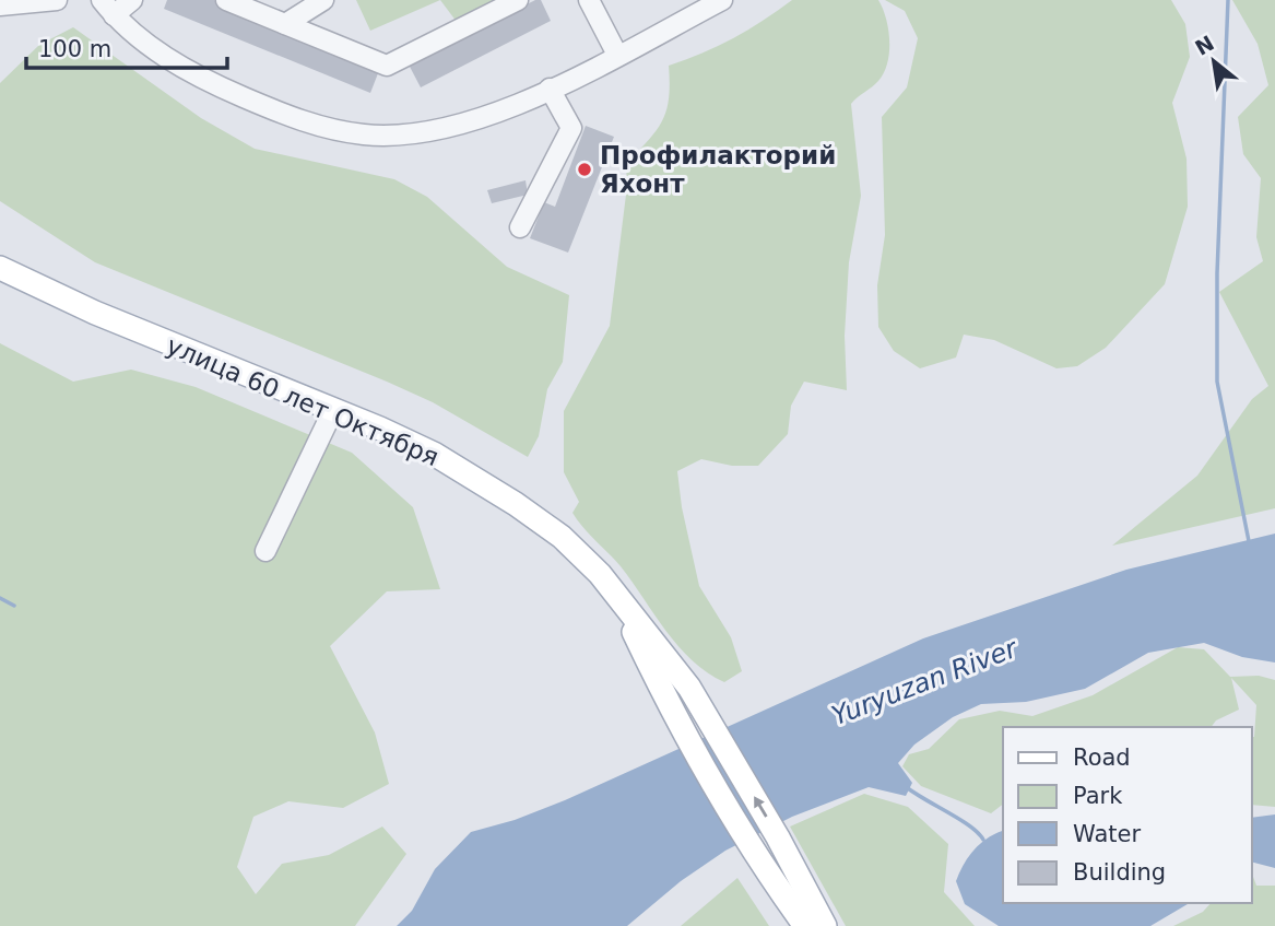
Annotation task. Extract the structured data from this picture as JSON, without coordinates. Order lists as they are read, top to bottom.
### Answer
{
  "streets": {
    "main road": ["улица 60 лет Октября"]
  },
  "water": ["Yuryuzan River"],
  "places": ["Профилакторий Яхонт"],
  "legend": [
    "Road",
    "Park",
    "Water",
    "Building"
  ],
  "scale_bar": "100 m",
  "north": "top left"
}
